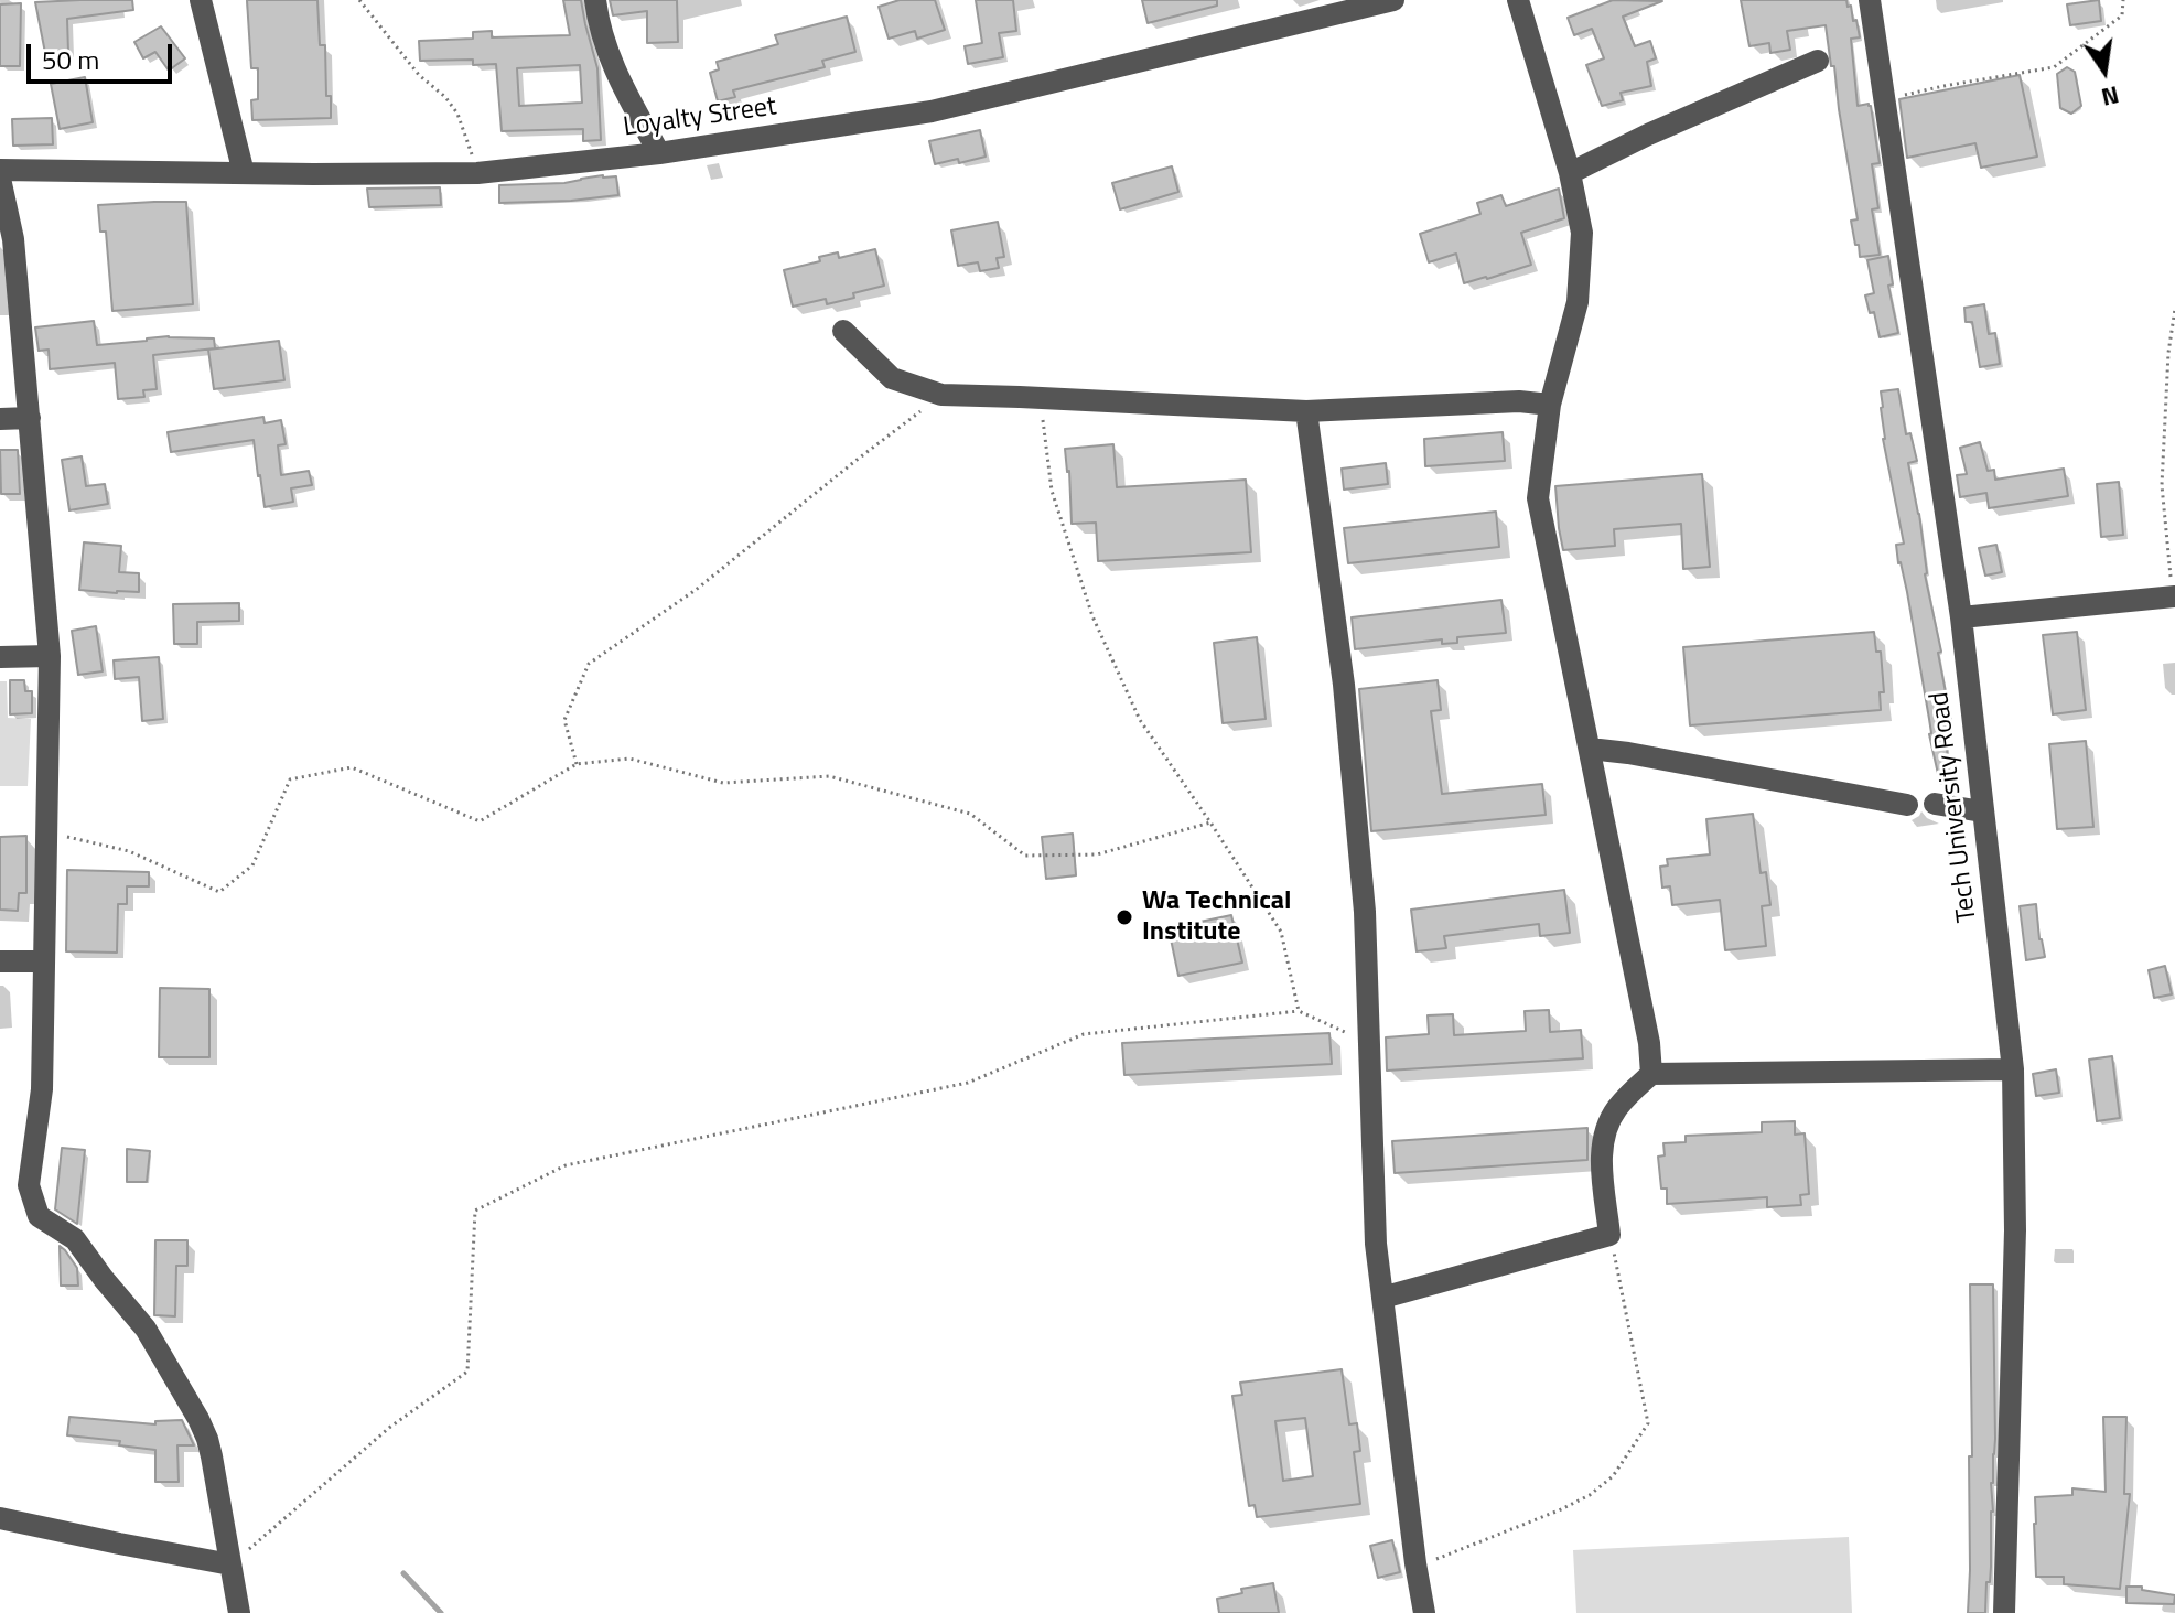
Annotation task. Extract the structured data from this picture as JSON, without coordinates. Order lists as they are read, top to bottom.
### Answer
{
  "streets": {
    "street": ["Loyalty Street", "Tech University Road"]
  },
  "places": ["Wa Technical Institute"],
  "scale_bar": "50 m",
  "north": "bottom"
}
